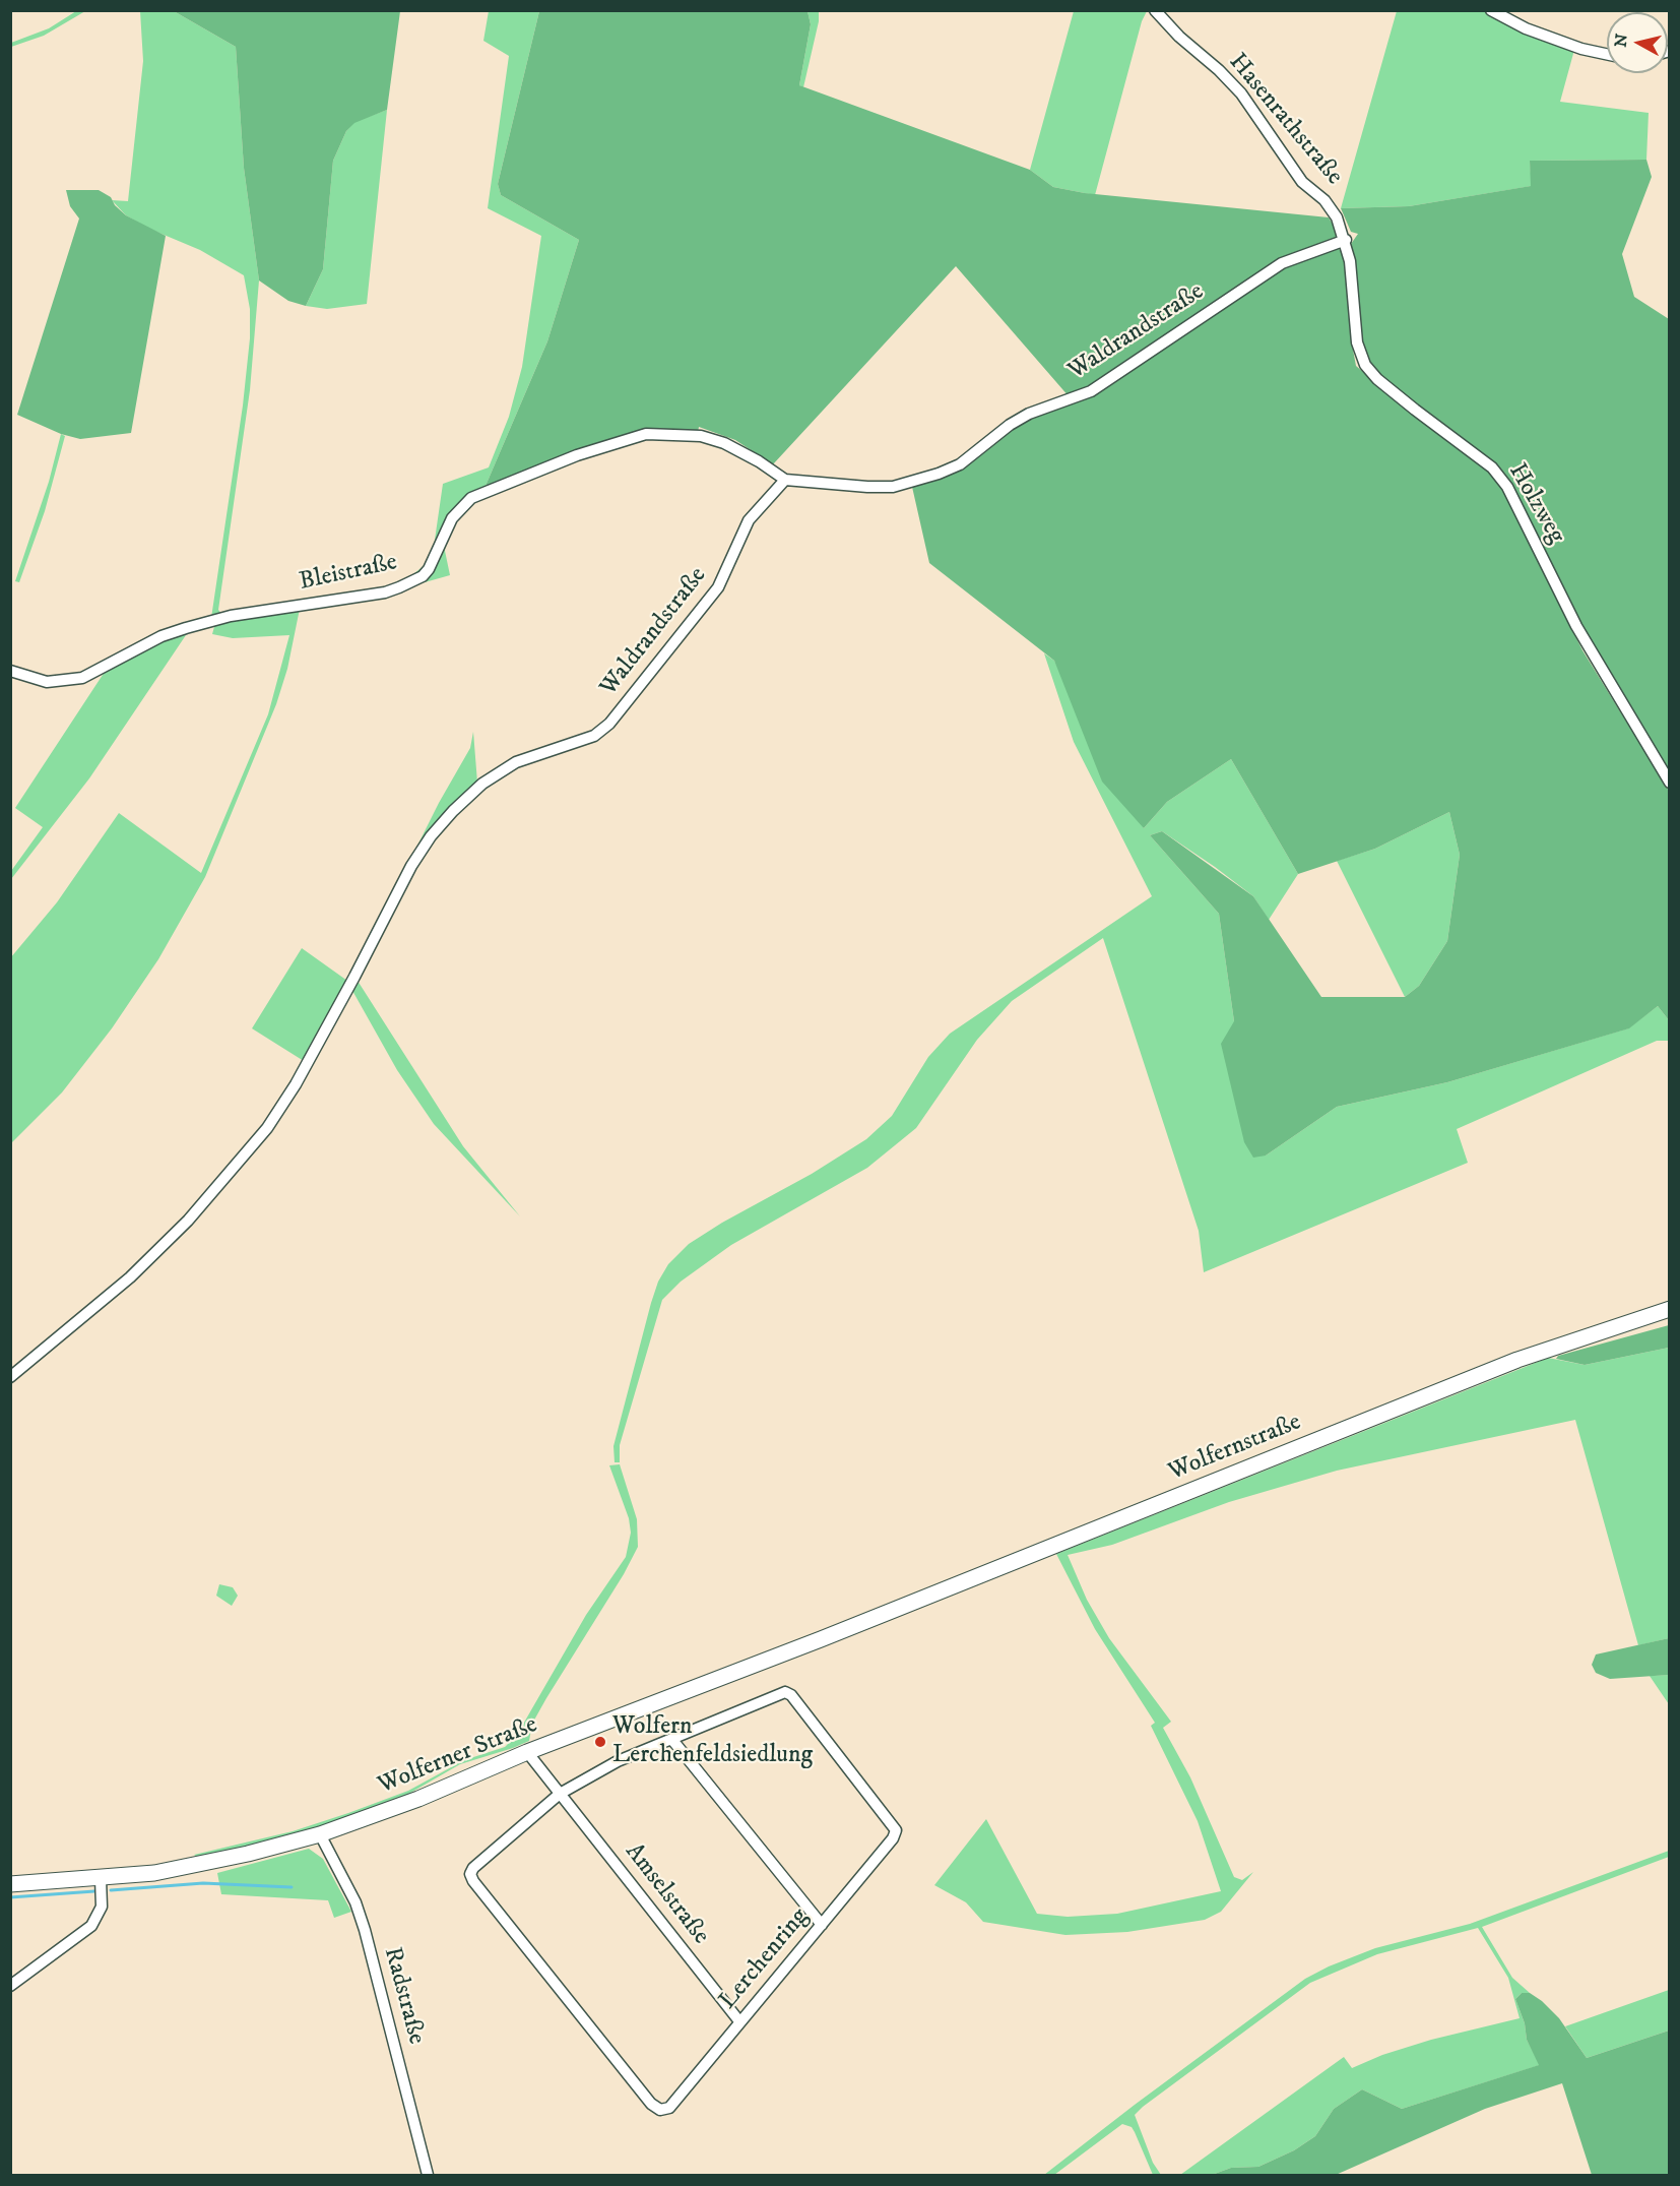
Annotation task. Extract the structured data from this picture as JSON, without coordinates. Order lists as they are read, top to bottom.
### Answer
{
  "streets": {
    "main road": ["Wolfernstraße", "Wolferner Straße"],
    "street": [
      "Hasenrathstraße",
      "Waldrandstraße",
      "Holzweg",
      "Bleistraße",
      "Amselstraße",
      "Lerchenring",
      "Radstraße"
    ]
  },
  "crossings": [
    ["Hasenrathstraße", "Waldrandstraße"],
    ["Hasenrathstraße", "Holzweg"],
    ["Waldrandstraße", "Holzweg"],
    ["Waldrandstraße", "Bleistraße"],
    ["Wolfernstraße", "Wolferner Straße"],
    ["Wolferner Straße", "Radstraße"],
    ["Amselstraße", "Lerchenring"]
  ],
  "places": ["Wolfern Lerchenfeldsiedlung"],
  "north": "left"
}
